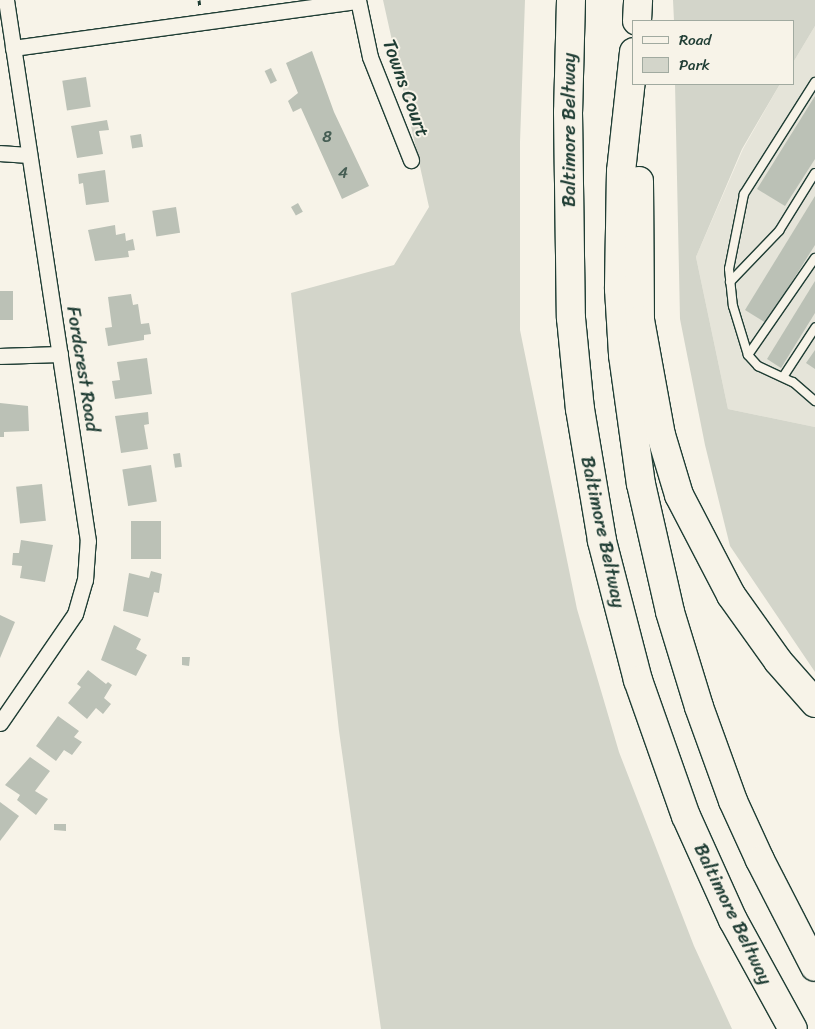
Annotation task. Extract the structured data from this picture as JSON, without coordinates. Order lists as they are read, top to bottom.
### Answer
{
  "streets": {
    "highway": ["Baltimore Beltway"],
    "street": ["Towns Court", "Fordcrest Road"]
  },
  "crossings": [
    ["Towns Court", "Fordcrest Road"]
  ],
  "house_numbers": ["8", "4"],
  "legend": ["Road", "Park"]
}
